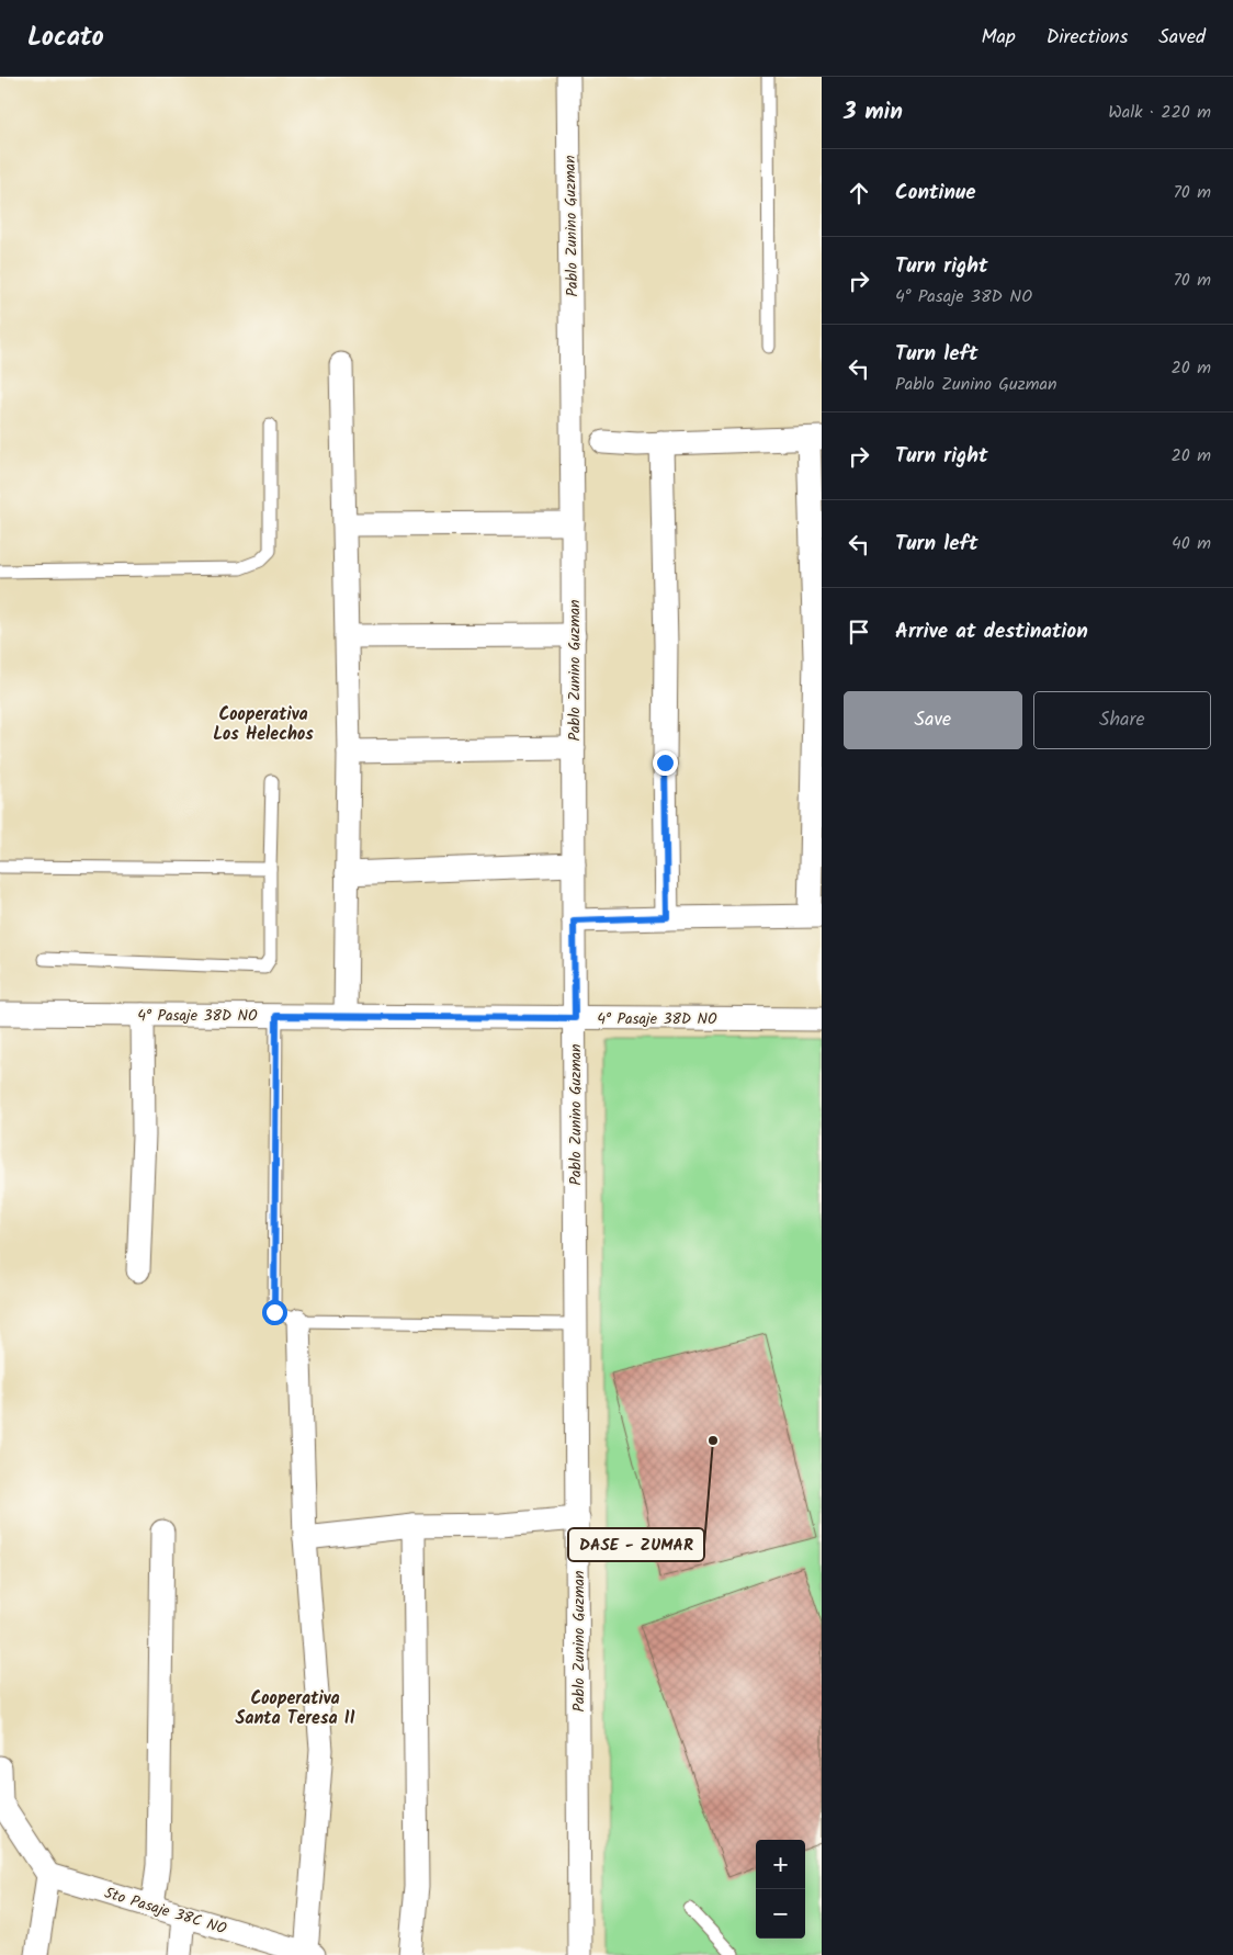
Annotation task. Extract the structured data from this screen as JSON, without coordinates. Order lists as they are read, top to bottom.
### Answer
{
  "streets": {
    "street": ["Pablo Zunino Guzman", "4° Pasaje 38D NO", "5to Pasaje 38C NO"]
  },
  "crossings": [
    ["Pablo Zunino Guzman", "4° Pasaje 38D NO"]
  ],
  "districts": ["Cooperativa Los Helechos", "Cooperativa Santa Teresa II"],
  "places": ["DASE - ZUMAR"],
  "page": {
    "header": "Locato",
    "nav": ["Map", "Directions", "Saved"],
    "heading": ["3 min", "Walk · 220 m"],
    "list": [
      ["Continue", "70 m"],
      ["Turn right", "4° Pasaje 38D NO", "70 m"],
      ["Turn left", "Pablo Zunino Guzman", "20 m"],
      ["Turn right", "20 m"],
      ["Turn left", "40 m"],
      "Arrive at destination"
    ],
    "buttons": ["Save", "Share"],
    "map_buttons": ["+", "−"]
  }
}
